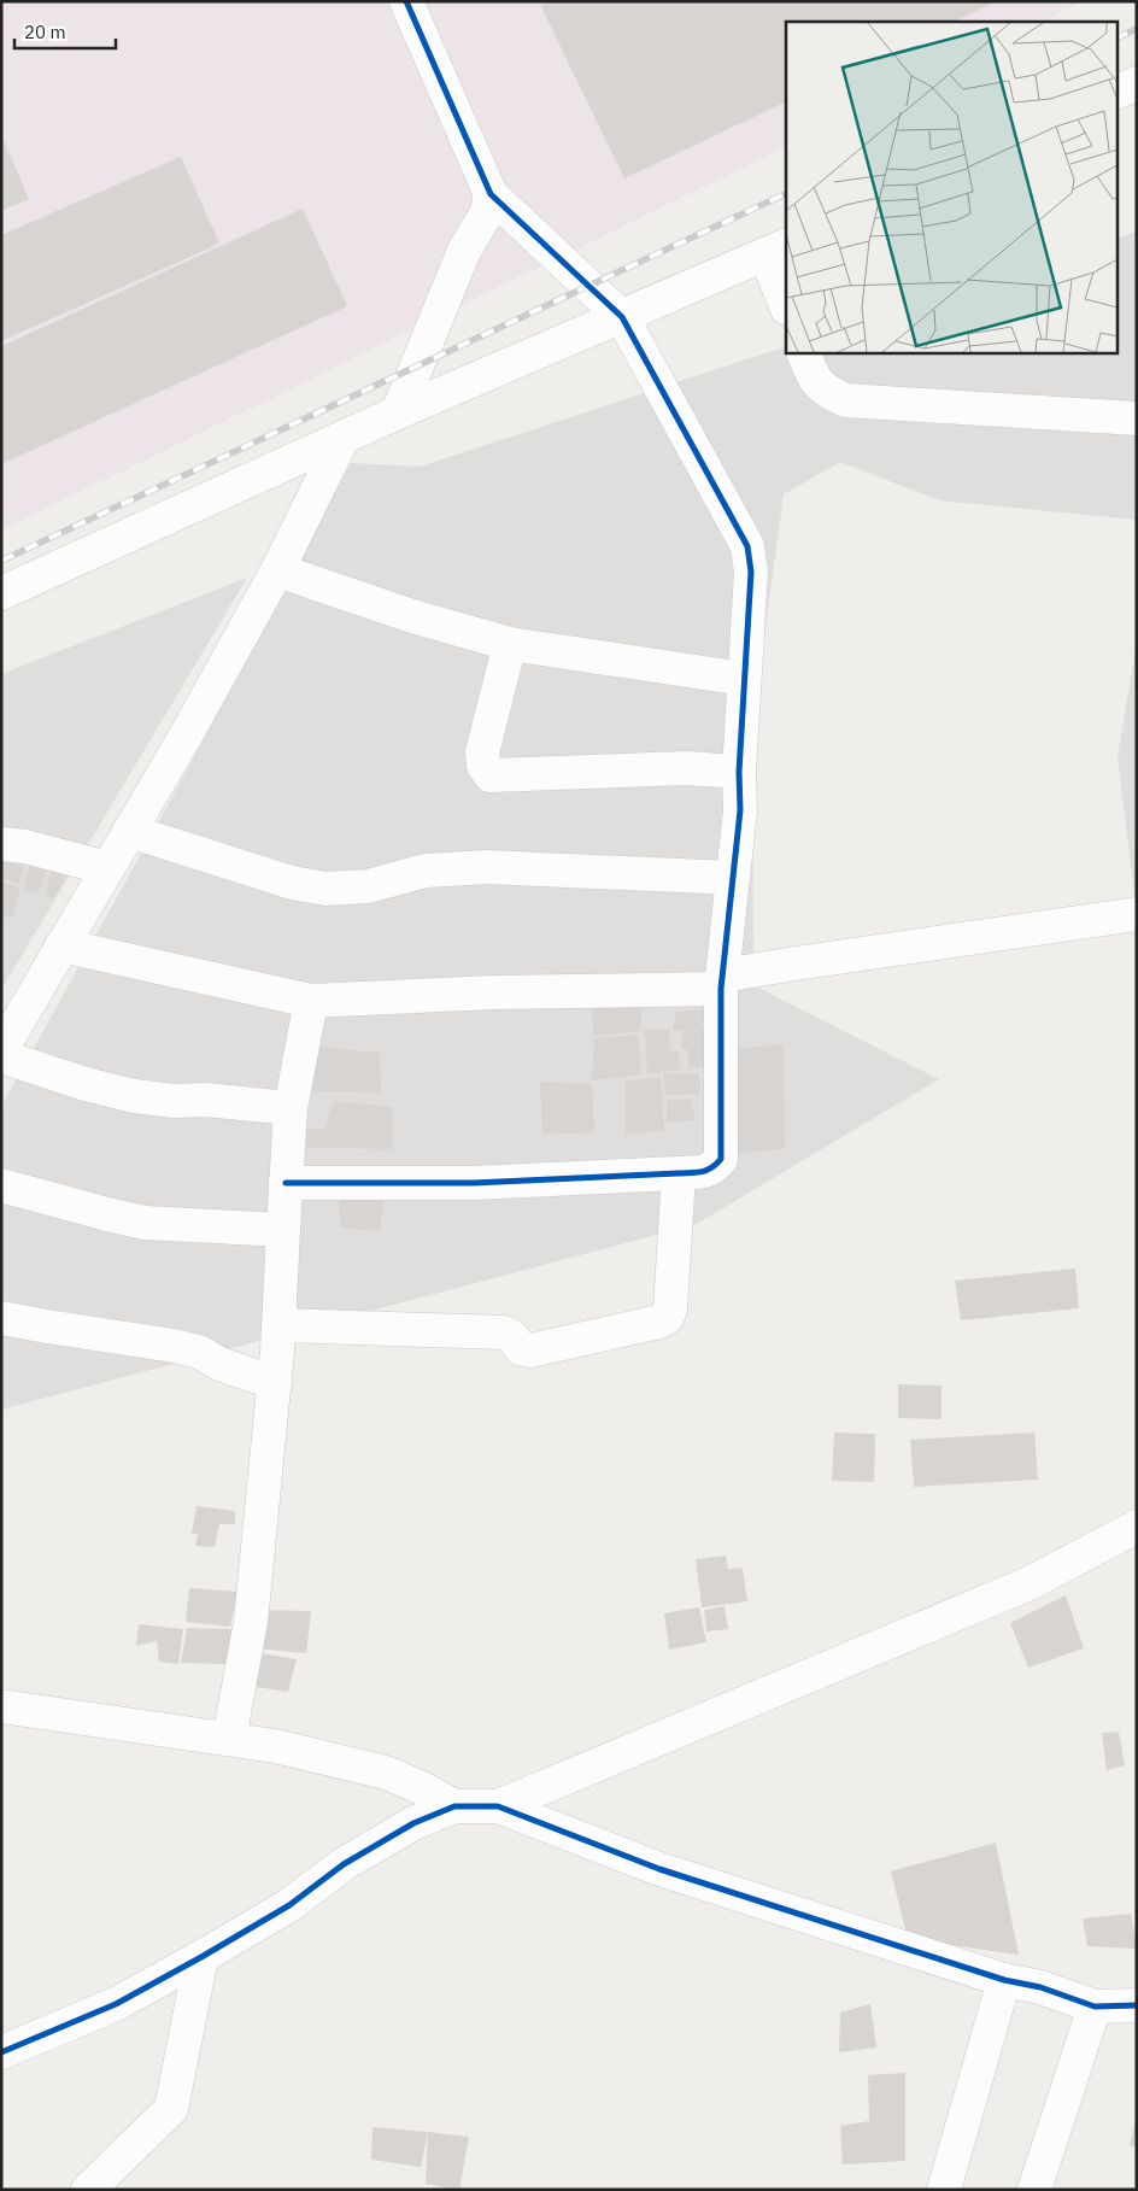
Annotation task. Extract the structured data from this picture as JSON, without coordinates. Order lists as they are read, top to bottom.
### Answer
{
  "scale_bar": "20 m"
}
